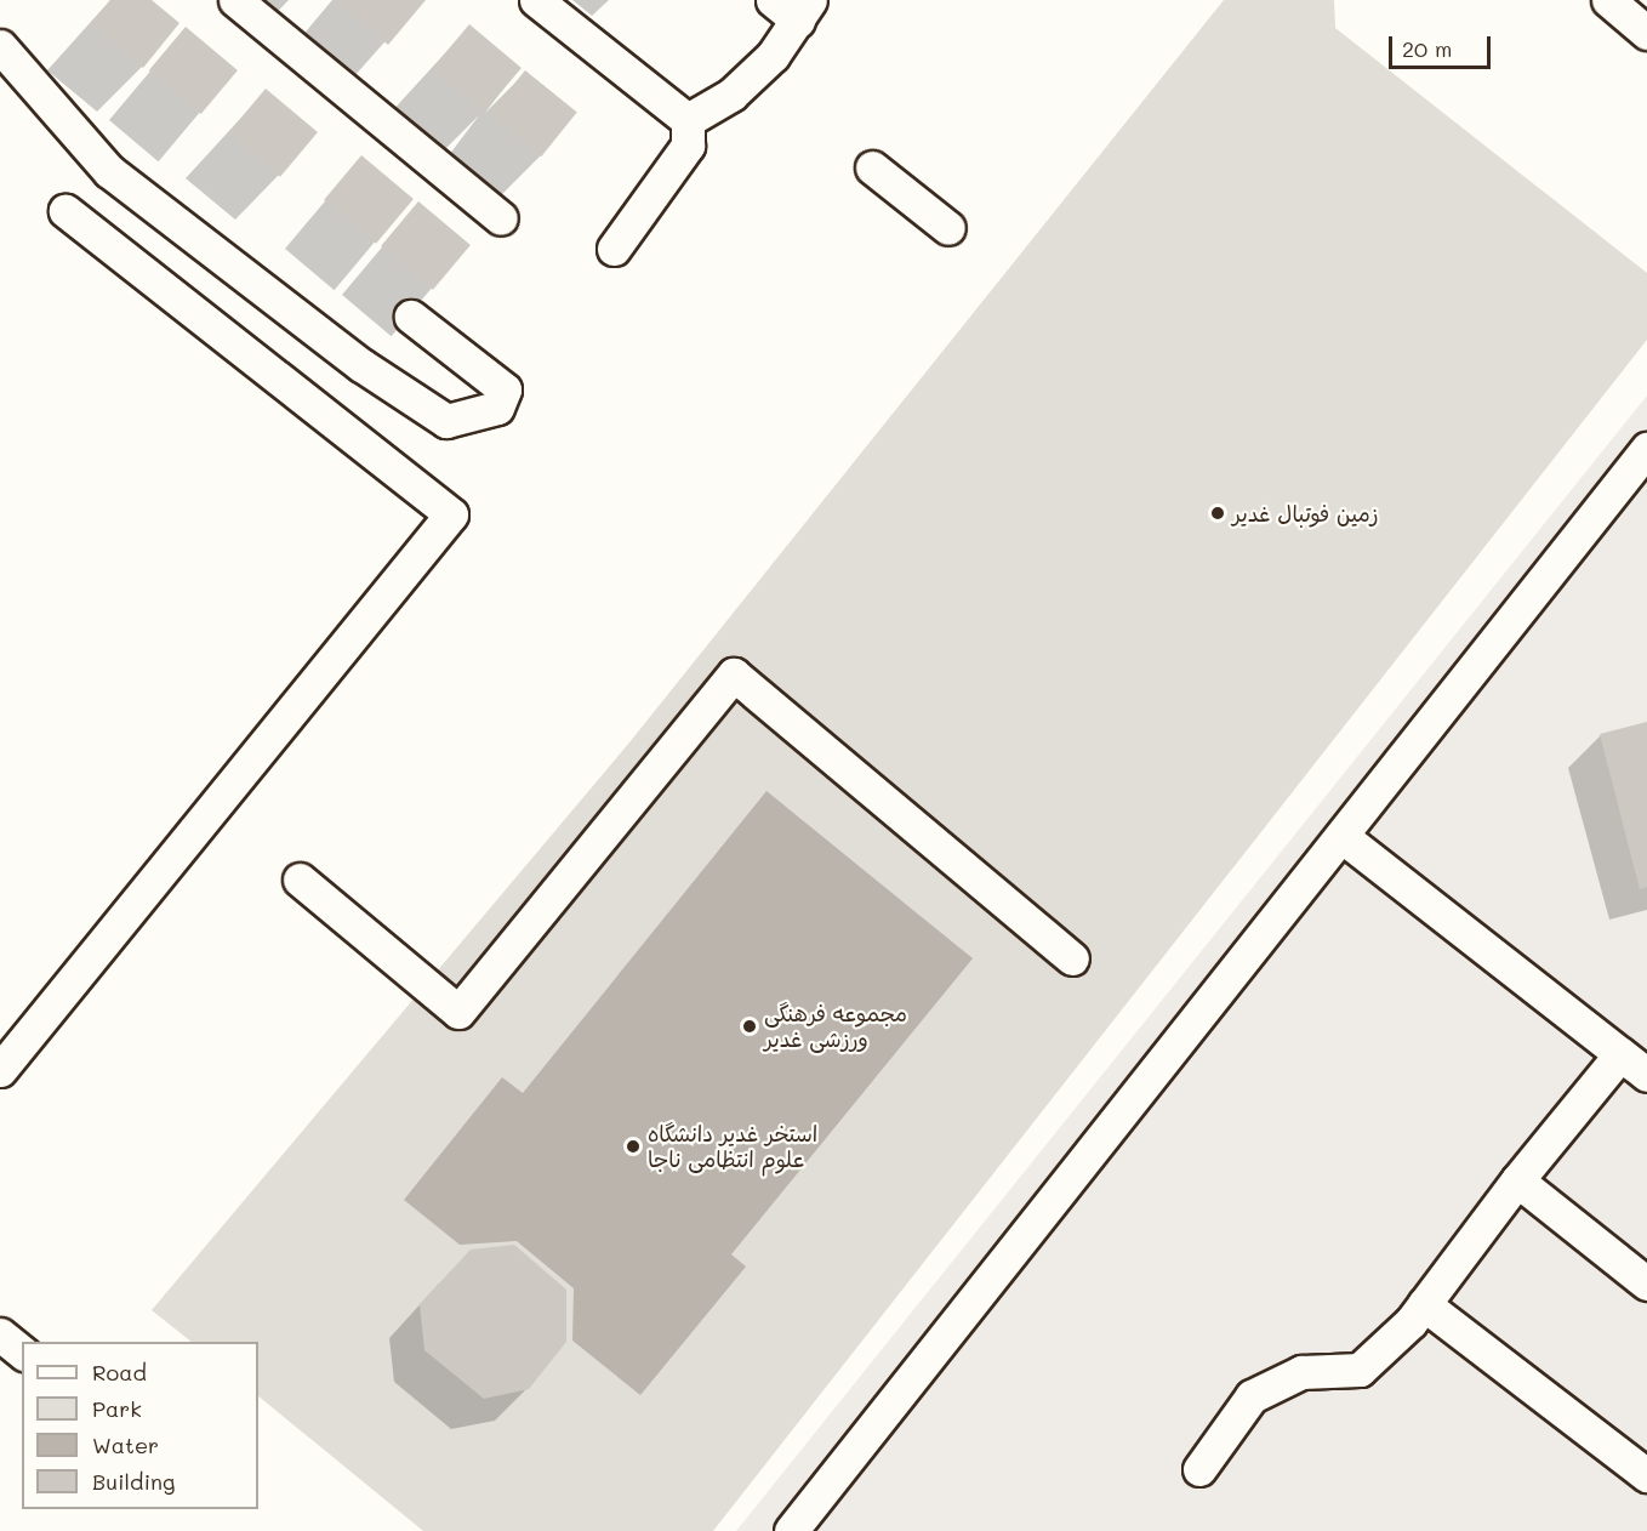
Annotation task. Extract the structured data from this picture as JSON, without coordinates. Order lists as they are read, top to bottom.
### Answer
{
  "places": ["زمین فوتبال غدیر", "مجموعه فرهنگی ورزشی غدیر", "استخر غدیر دانشگاه علوم انتظامی ناجا"],
  "legend": [
    "Road",
    "Park",
    "Water",
    "Building"
  ],
  "scale_bar": "20 m"
}
